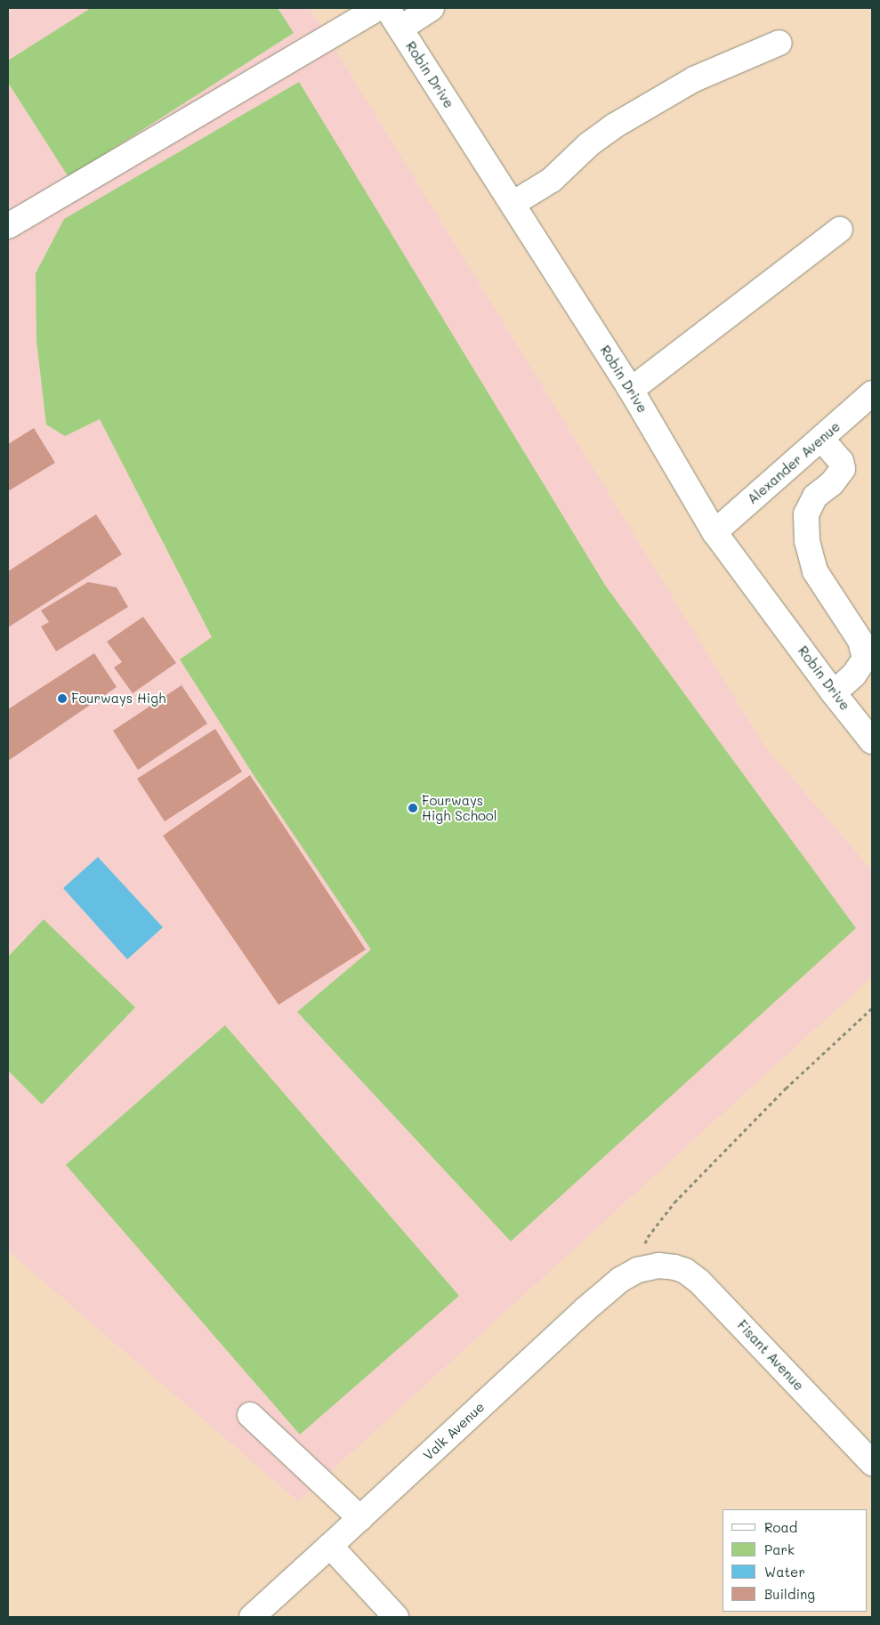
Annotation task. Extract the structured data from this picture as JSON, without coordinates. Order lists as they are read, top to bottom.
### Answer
{
  "streets": {
    "street": [
      "Robin Drive",
      "Alexander Avenue",
      "Fisant Avenue",
      "Valk Avenue"
    ]
  },
  "crossings": [
    ["Robin Drive", "Alexander Avenue"],
    ["Fisant Avenue", "Valk Avenue"]
  ],
  "places": ["Fourways High", "Fourways High School"],
  "legend": [
    "Road",
    "Park",
    "Water",
    "Building"
  ]
}
